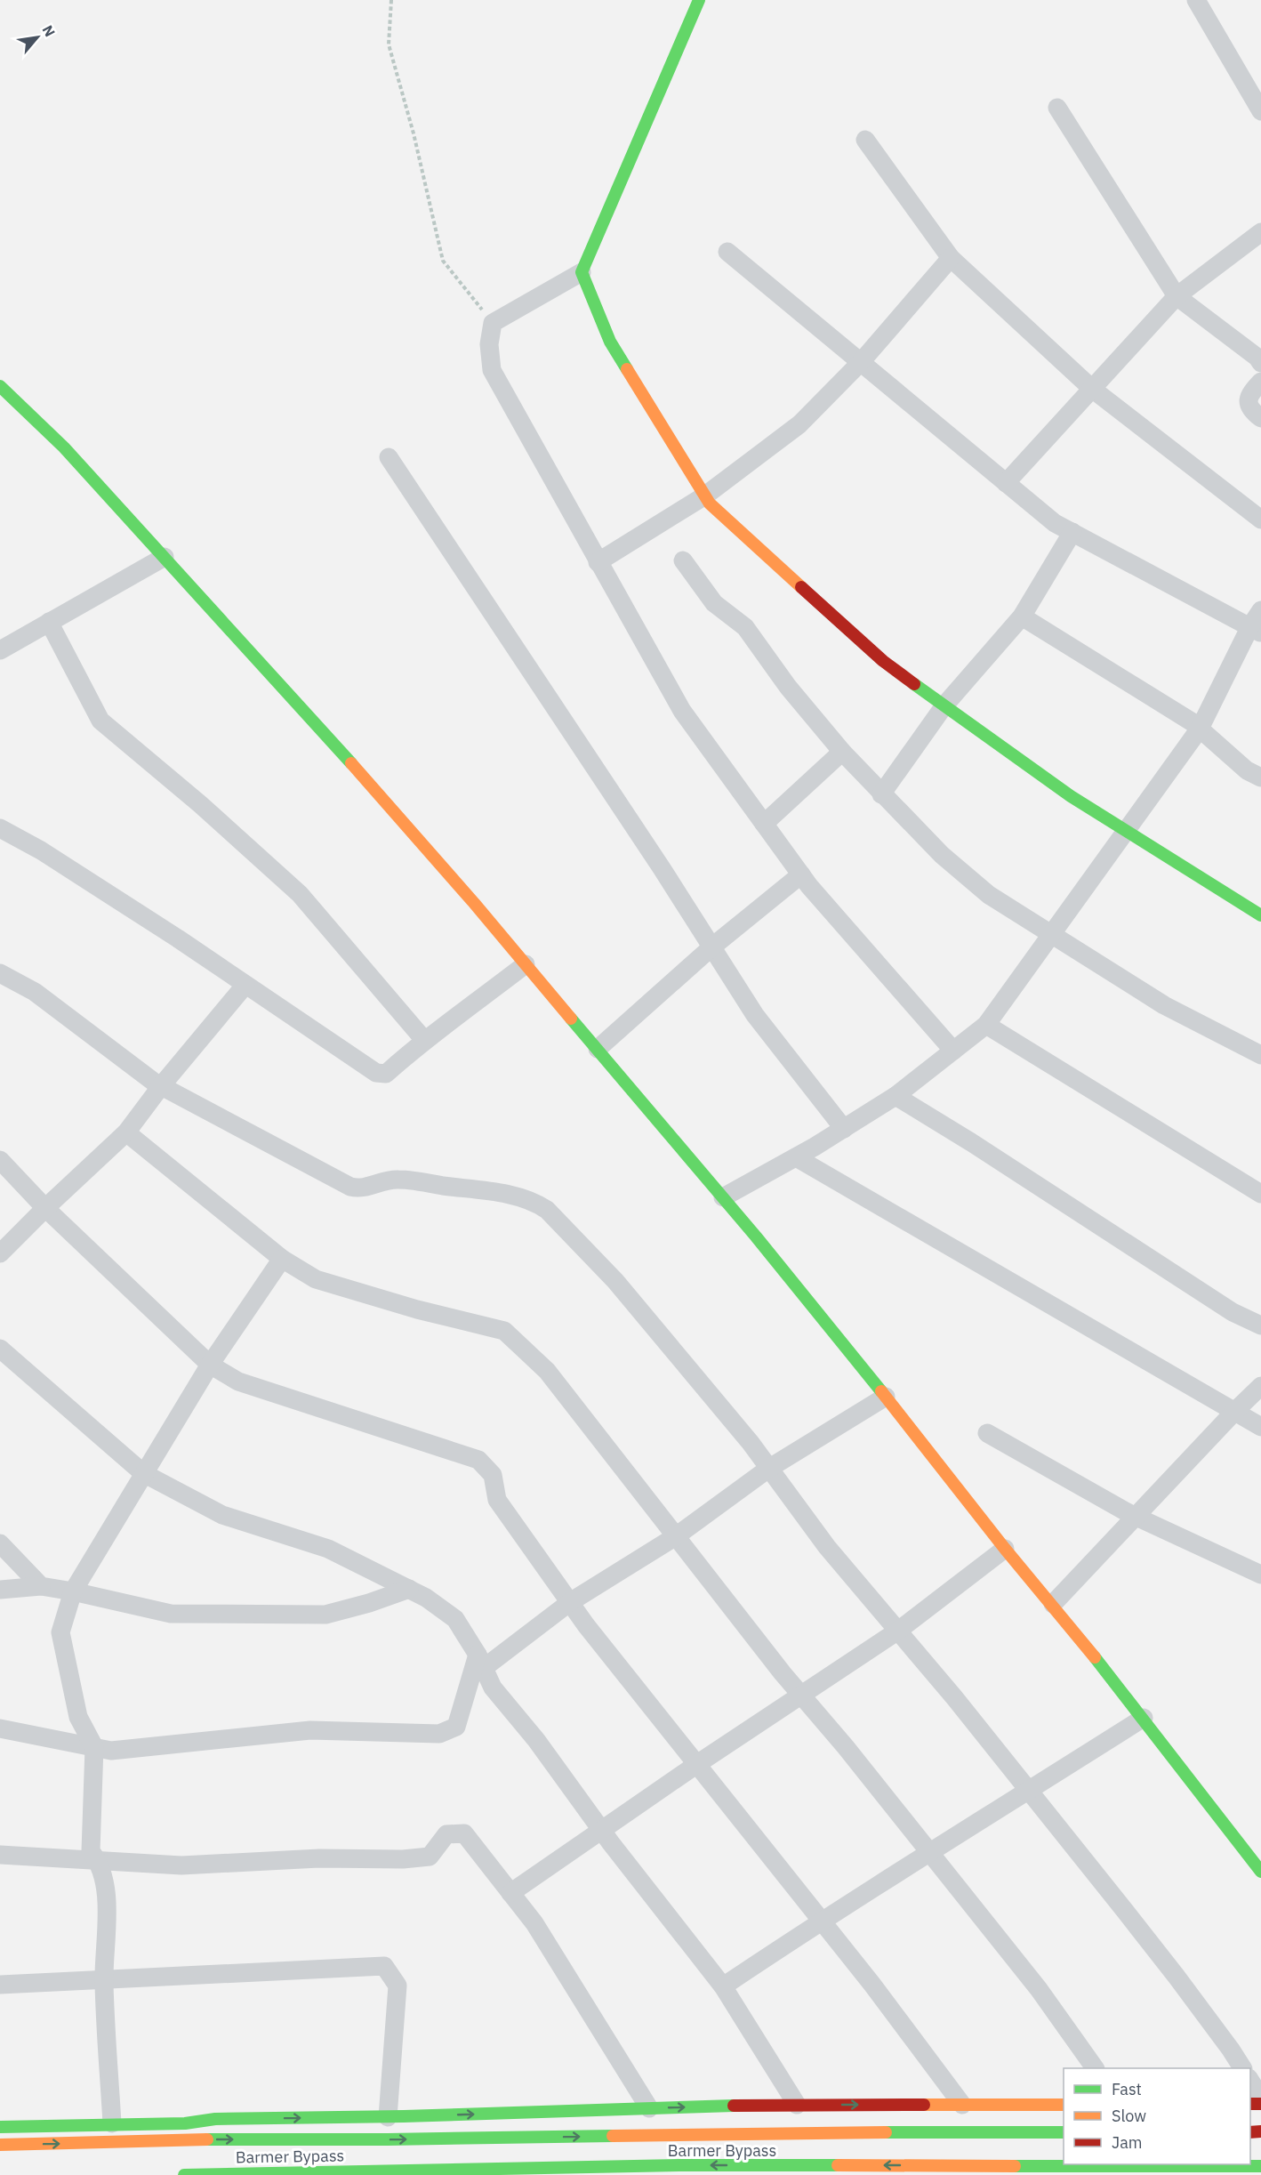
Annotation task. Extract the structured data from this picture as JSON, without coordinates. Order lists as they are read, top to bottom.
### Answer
{
  "streets": {
    "main road": ["Barmer Bypass"]
  },
  "legend": ["Fast", "Slow", "Jam"],
  "north": "top right"
}
